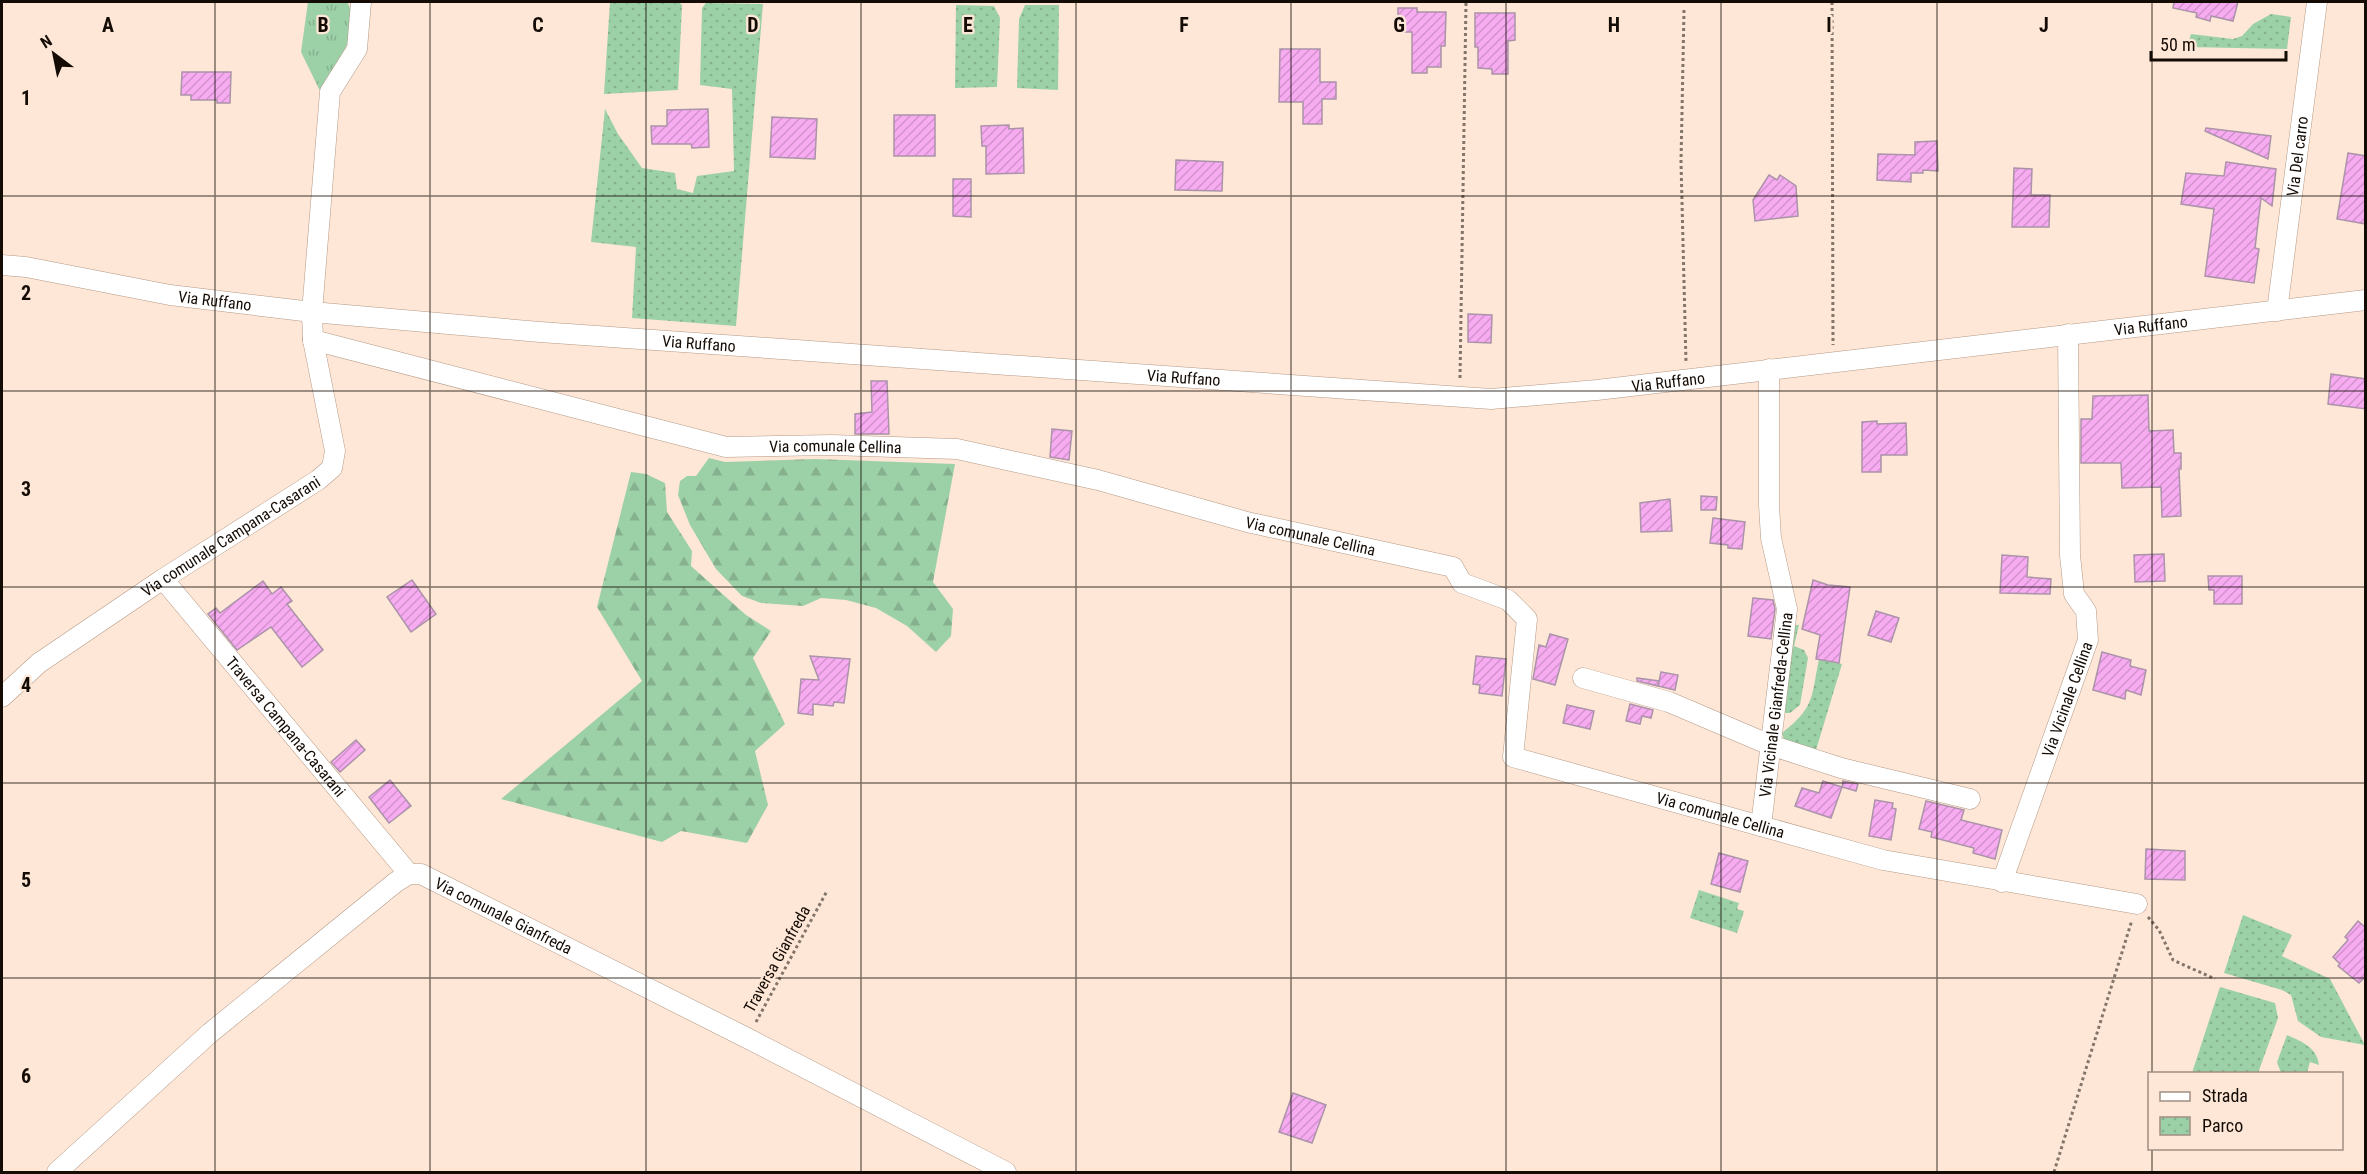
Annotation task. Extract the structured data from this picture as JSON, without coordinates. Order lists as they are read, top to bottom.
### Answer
{
  "streets": {
    "street": [
      "Via Del carro",
      "Via Ruffano",
      "Via comunale Cellina",
      "Via comunale Campana-Casarani",
      "Via Vicinale Cellina",
      "Via Vicinale Gianfreda-Cellina",
      "Traversa Campana-Casarani",
      "Via comunale Gianfreda"
    ],
    "path": ["Traversa Gianfreda"]
  },
  "crossings": [
    ["Via Del carro", "Via Ruffano"],
    ["Via Ruffano", "Via comunale Campana-Casarani"],
    ["Via Ruffano", "Via Vicinale Cellina"],
    ["Via Ruffano", "Via Vicinale Gianfreda-Cellina"],
    ["Via comunale Cellina", "Via comunale Campana-Casarani"],
    ["Via comunale Cellina", "Via Vicinale Cellina"],
    ["Via comunale Cellina", "Via Vicinale Gianfreda-Cellina"],
    ["Via comunale Campana-Casarani", "Traversa Campana-Casarani"],
    ["Traversa Campana-Casarani", "Via comunale Gianfreda"],
    ["Via comunale Gianfreda", "Traversa Gianfreda"]
  ],
  "legend": ["Strada", "Parco"],
  "scale_bar": "50 m",
  "north": "top left",
  "grid": {
    "columns": [
      "A",
      "B",
      "C",
      "D",
      "E",
      "F",
      "G",
      "H",
      "I",
      "J"
    ],
    "rows": [
      "1",
      "2",
      "3",
      "4",
      "5",
      "6"
    ]
  }
}
